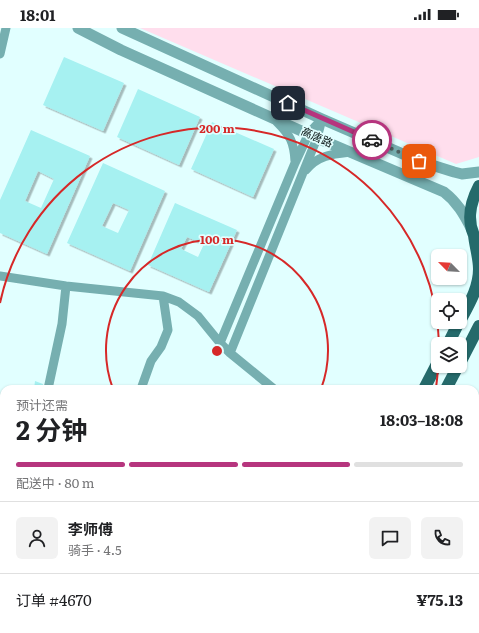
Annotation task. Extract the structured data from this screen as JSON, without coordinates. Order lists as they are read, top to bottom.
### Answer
{
  "streets": {
    "street": ["高唐路"]
  },
  "north": "top left",
  "page": {
    "status": "18:01",
    "heading": ["2 分钟", "预计还需", "18:03–18:08"],
    "panel": [
      "李师傅",
      "骑手 · 4.5",
      "订单 #4670",
      "¥75.13"
    ],
    "bar": "配送中 · 80 m"
  },
  "rings": ["200 m", "100 m"]
}
